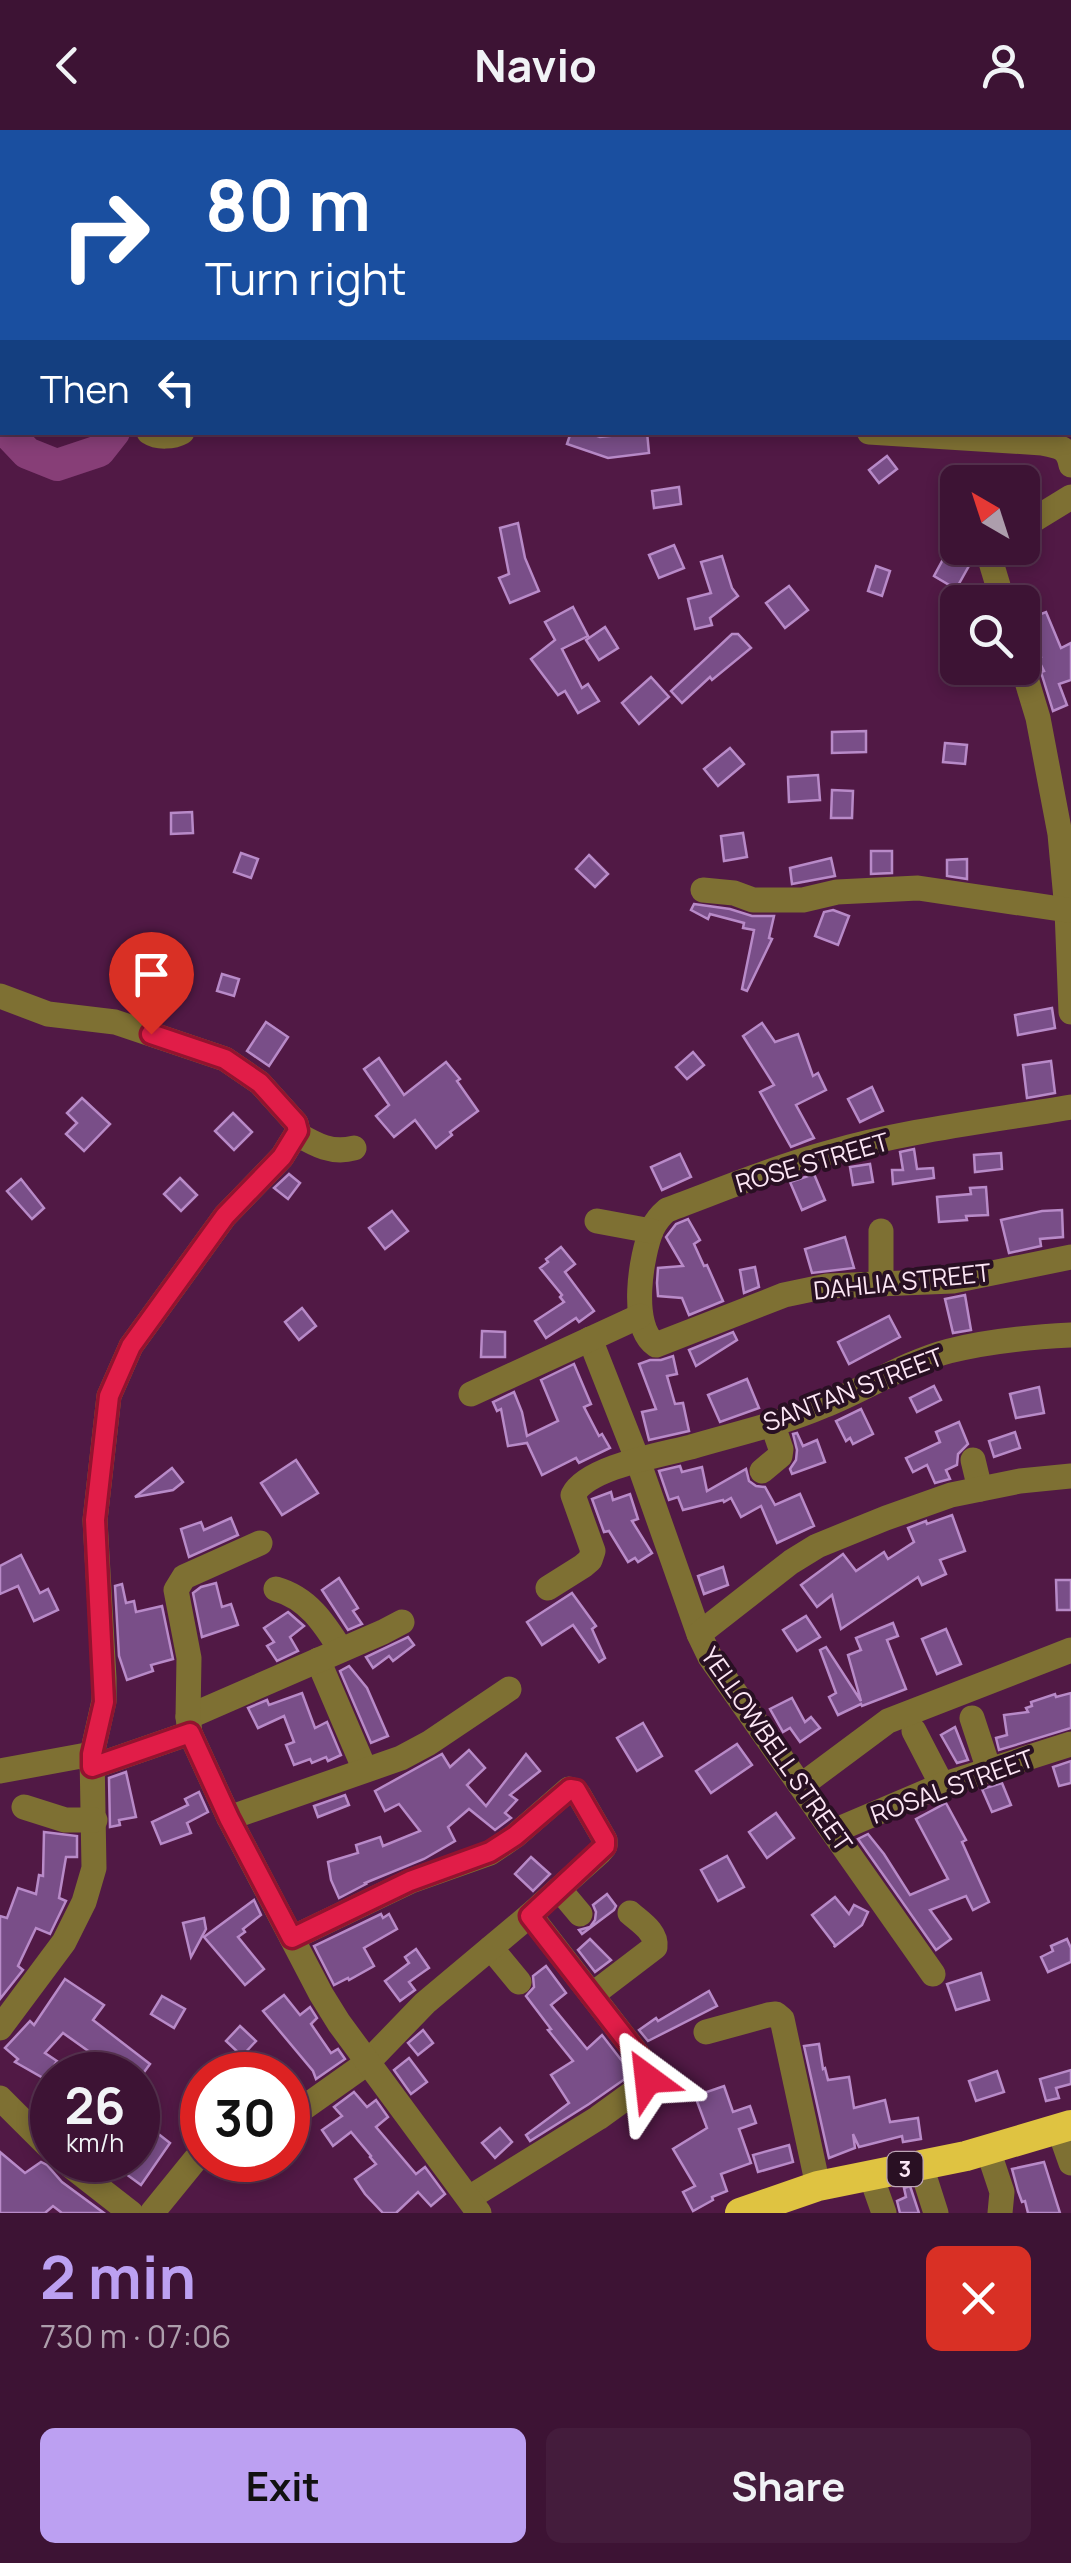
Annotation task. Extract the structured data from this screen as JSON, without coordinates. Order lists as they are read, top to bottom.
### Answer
{
  "streets": {
    "highway": ["3"],
    "street": [
      "ROSE STREET",
      "DAHLIA STREET",
      "SANTAN STREET",
      "YELLOWBELL STREET",
      "ROSAL STREET"
    ]
  },
  "crossings": [
    ["SANTAN STREET", "YELLOWBELL STREET"],
    ["YELLOWBELL STREET", "ROSAL STREET"]
  ],
  "north": "top left",
  "page": {
    "header": "Navio",
    "turn": ["80 m", "Turn right"],
    "then": "Then",
    "speed": "26 km/h",
    "limit": "30",
    "heading": ["2 min", "730 m · 07:06"],
    "buttons": ["Exit", "Share"]
  }
}
